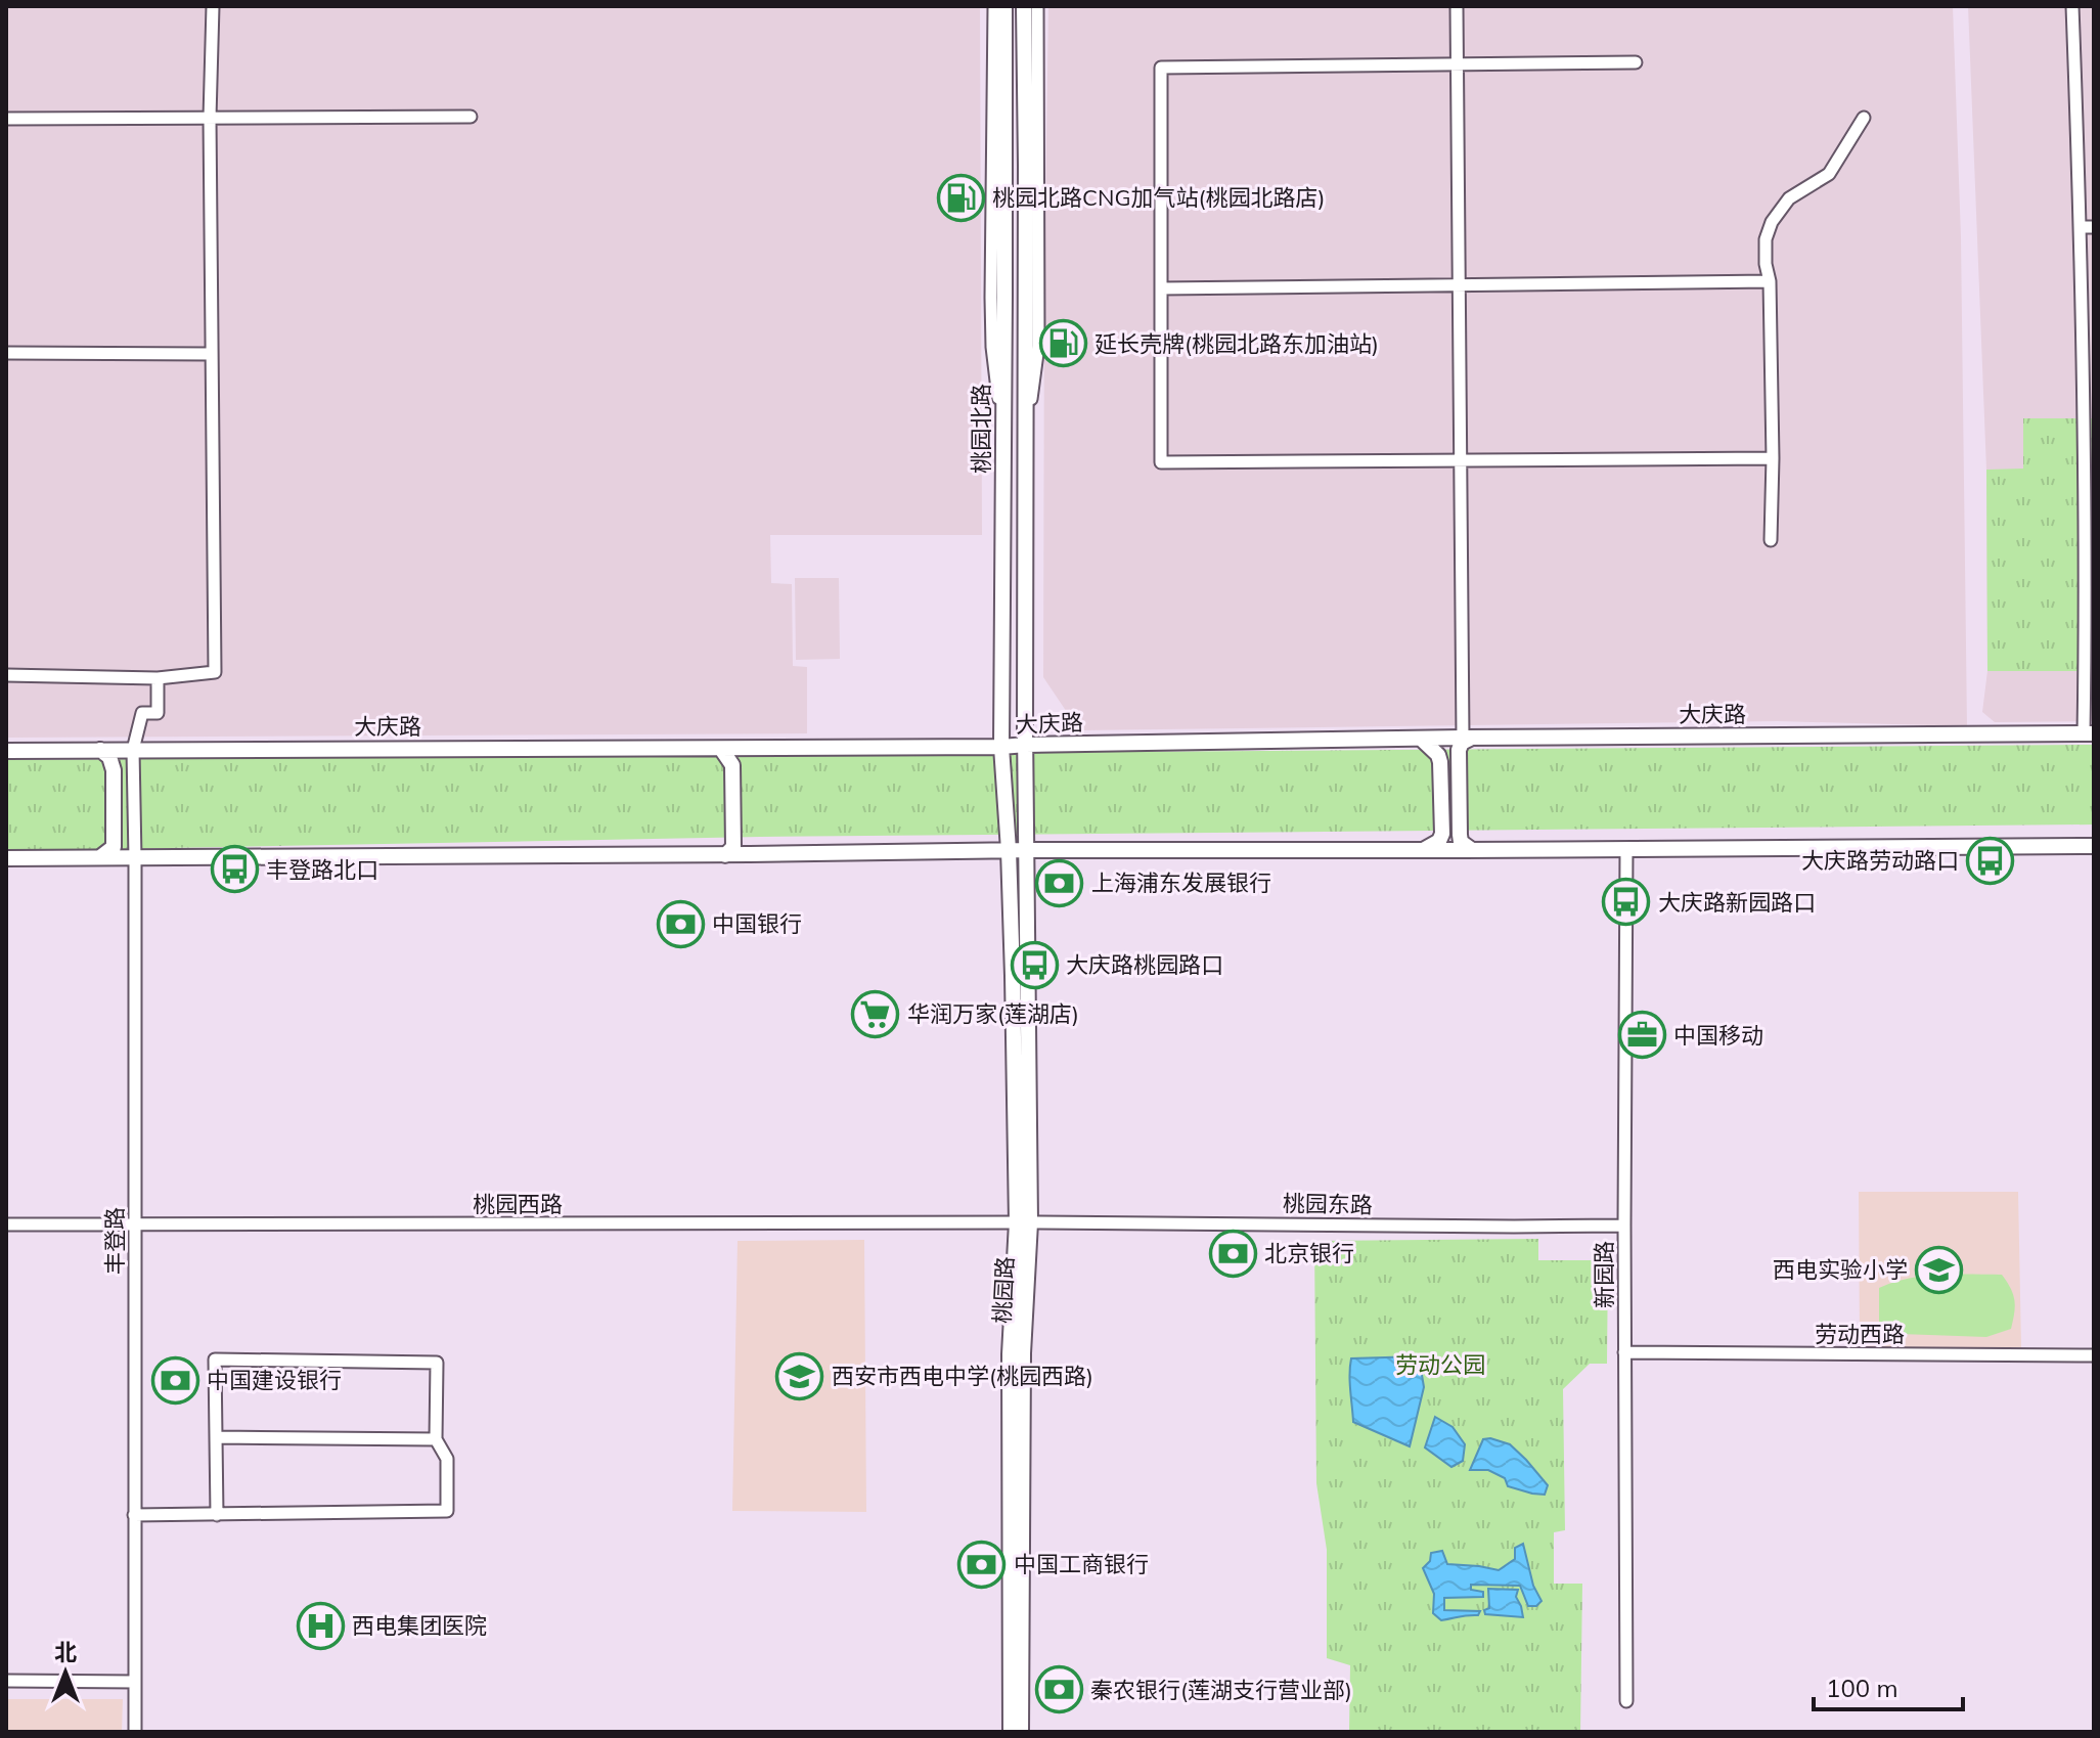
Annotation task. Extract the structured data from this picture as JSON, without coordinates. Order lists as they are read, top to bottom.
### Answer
{
  "streets": {
    "main road": ["桃园北路", "大庆路", "桃园路"],
    "street": [
      "桃园西路",
      "桃园东路",
      "丰登路",
      "新园路",
      "劳动西路"
    ]
  },
  "crossings": [
    ["桃园北路", "大庆路"],
    ["桃园北路", "桃园路"],
    ["桃园西路", "桃园东路"],
    ["桃园西路", "丰登路"],
    ["桃园西路", "桃园路"],
    ["桃园东路", "新园路"],
    ["桃园东路", "桃园路"],
    ["新园路", "劳动西路"]
  ],
  "parks": ["劳动公园"],
  "places": {
    "fuel station": ["桃园北路CNG加气站(桃园北路店)", "延长壳牌(桃园北路东加油站)"],
    "bus stop": [
      "大庆路劳动路口",
      "丰登路北口",
      "大庆路新园路口",
      "大庆路桃园路口"
    ],
    "bank": [
      "上海浦东发展银行",
      "中国银行",
      "北京银行",
      "中国建设银行",
      "中国工商银行",
      "秦农银行(莲湖支行营业部)"
    ],
    "supermarket": ["华润万家(莲湖店)"],
    "office": ["中国移动"],
    "school or university": ["西电实验小学", "西安市西电中学(桃园西路)"],
    "hospital": ["西电集团医院"]
  },
  "scale_bar": "100 m",
  "north": "top"
}
